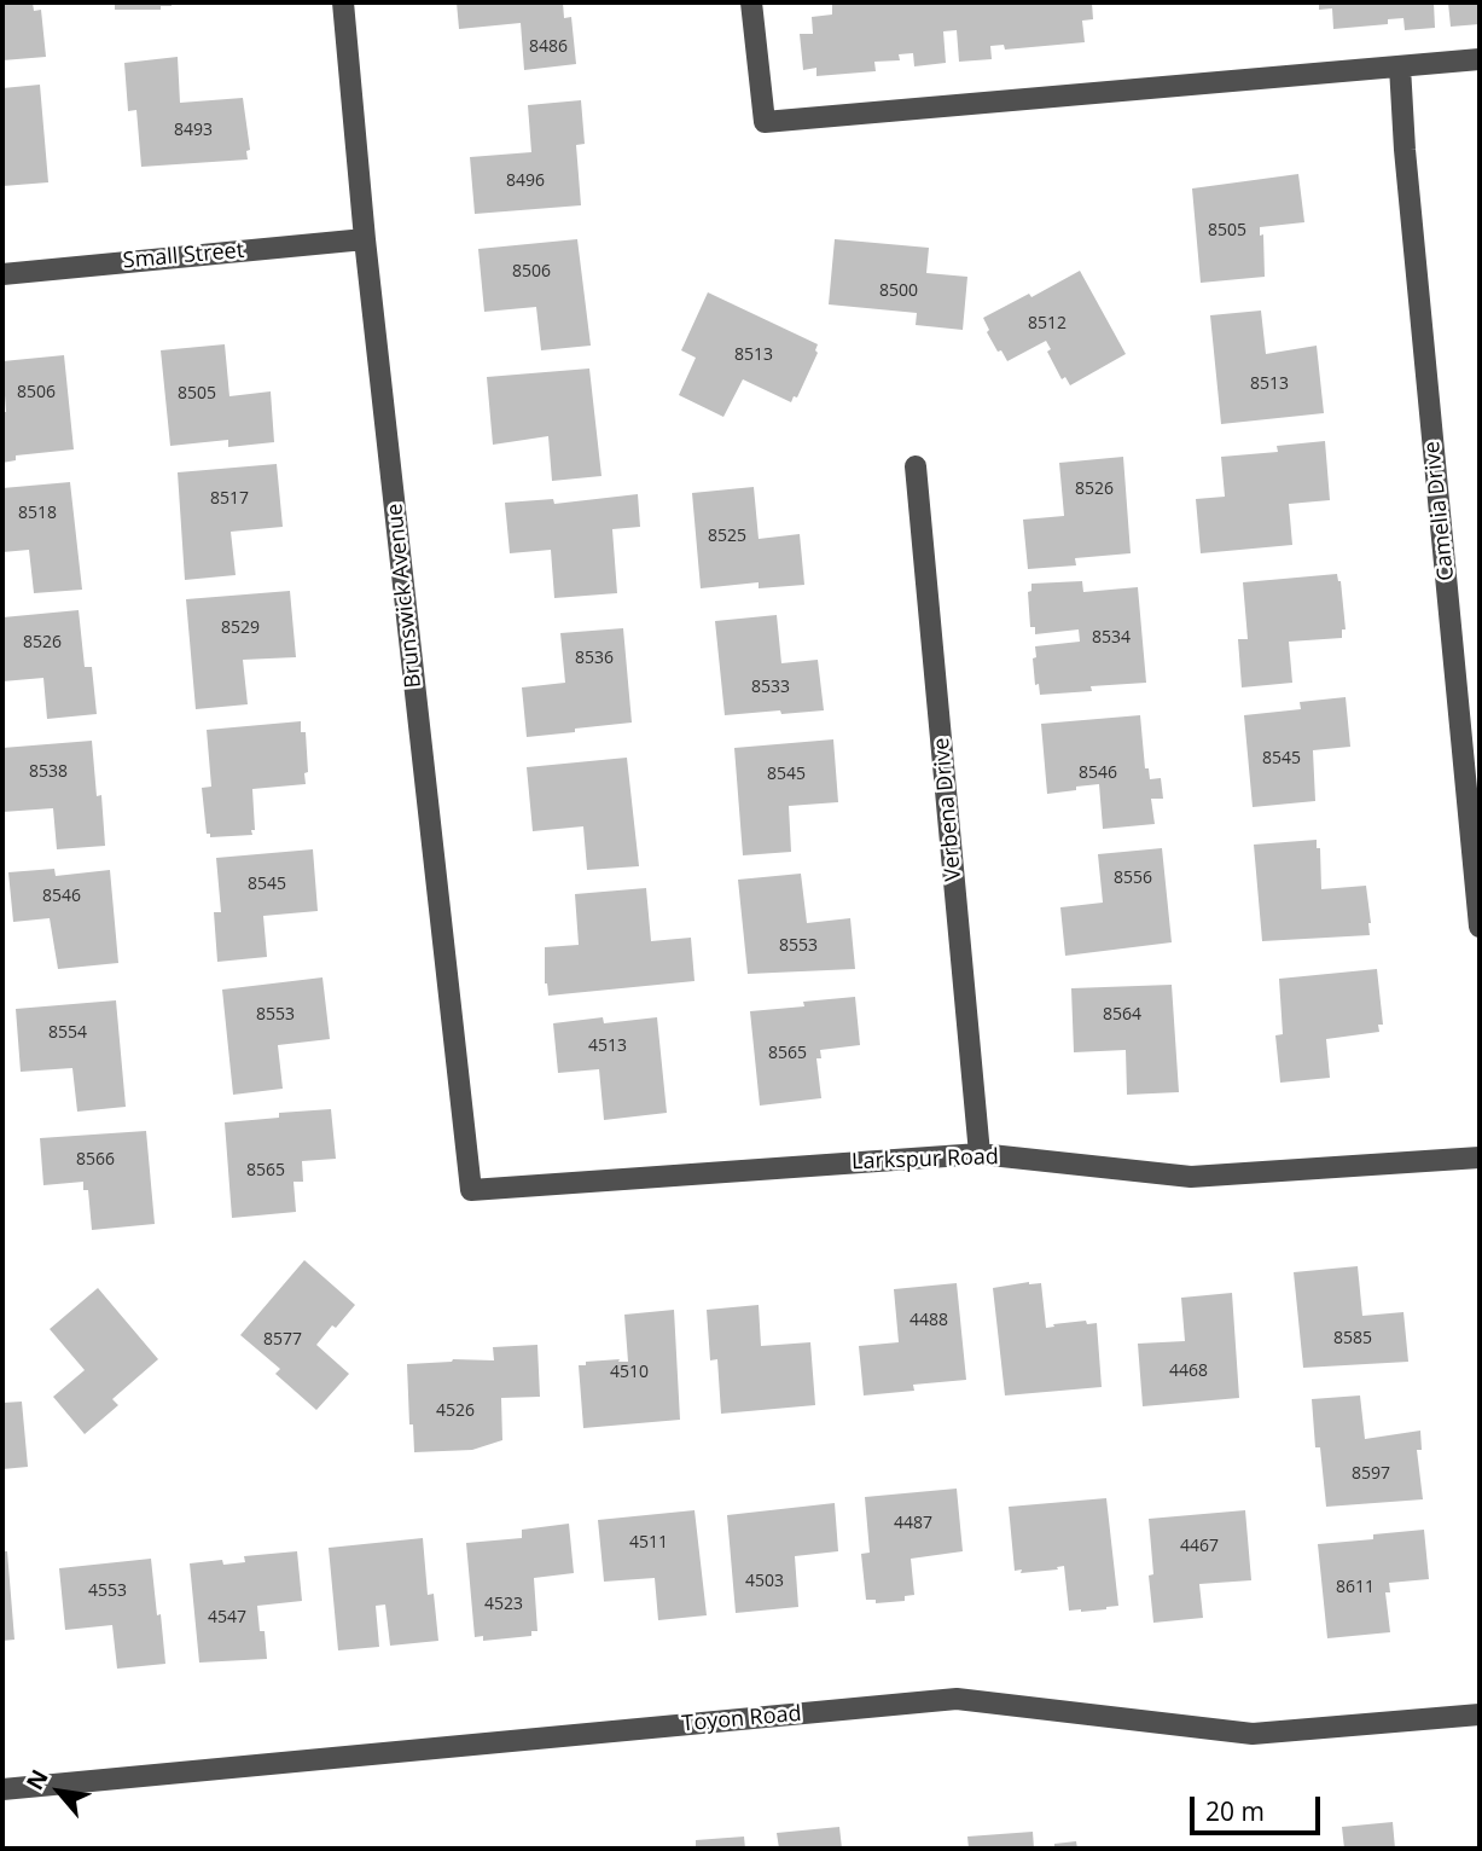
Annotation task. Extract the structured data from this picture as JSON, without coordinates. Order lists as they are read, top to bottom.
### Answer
{
  "streets": {
    "street": [
      "Small Street",
      "Camelia Drive",
      "Brunswick Avenue",
      "Verbena Drive",
      "Larkspur Road",
      "Toyon Road"
    ]
  },
  "crossings": [
    ["Small Street", "Brunswick Avenue"],
    ["Brunswick Avenue", "Larkspur Road"],
    ["Verbena Drive", "Larkspur Road"]
  ],
  "house_numbers": [
    "8486",
    "8493",
    "8496",
    "8505",
    "8506",
    "8500",
    "8512",
    "8513",
    "8513",
    "8506",
    "8505",
    "8526",
    "8517",
    "8518",
    "8525",
    "8529",
    "8534",
    "8526",
    "8536",
    "8533",
    "8545",
    "8538",
    "8546",
    "8545",
    "8556",
    "8545",
    "8546",
    "8553",
    "8553",
    "8564",
    "8554",
    "4513",
    "8565",
    "8566",
    "8565",
    "4488",
    "8585",
    "8577",
    "4468",
    "4510",
    "4526",
    "8597",
    "4487",
    "4511",
    "4467",
    "4503",
    "8611",
    "4553",
    "4523",
    "4547"
  ],
  "scale_bar": "20 m",
  "north": "top left"
}
